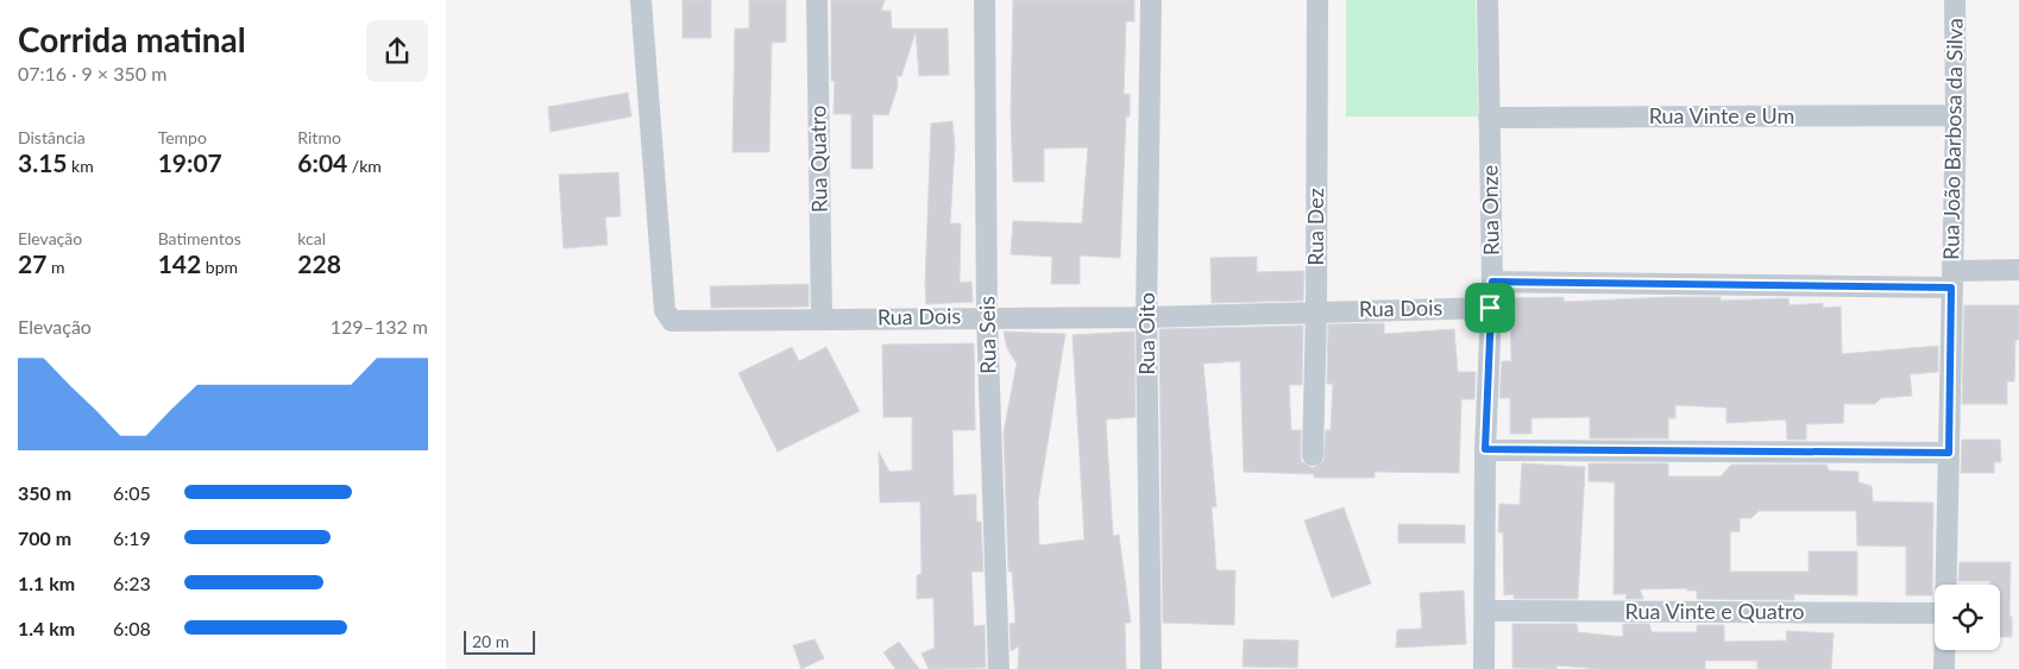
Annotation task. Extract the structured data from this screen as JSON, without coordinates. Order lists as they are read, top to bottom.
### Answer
{
  "streets": {
    "street": [
      "Rua Vinte e Um",
      "Rua João Barbosa da Silva",
      "Rua Quatro",
      "Rua Onze",
      "Rua Dez",
      "Rua Dois",
      "Rua Oito",
      "Rua Seis",
      "Rua Vinte e Quatro"
    ]
  },
  "crossings": [
    ["Rua Vinte e Um", "Rua João Barbosa da Silva"],
    ["Rua Vinte e Um", "Rua Onze"],
    ["Rua Quatro", "Rua Dois"],
    ["Rua Onze", "Rua Dois"],
    ["Rua Onze", "Rua Vinte e Quatro"],
    ["Rua Dez", "Rua Dois"],
    ["Rua Dois", "Rua Oito"],
    ["Rua Dois", "Rua Seis"]
  ],
  "scale_bar": "20 m",
  "page": {
    "heading": ["Corrida matinal", "07:16 · 9 × 350 m"],
    "stats": [
      ["Distância", "3.15 km"],
      ["Tempo", "19:07"],
      ["Ritmo", "6:04 /km"],
      ["Elevação", "27 m"],
      ["Batimentos", "142 bpm"],
      ["kcal", "228"]
    ],
    "chart": ["Elevação", "129–132 m"],
    "list": [
      {
        "name": "350 m",
        "note": "6:05"
      },
      {
        "name": "700 m",
        "note": "6:19"
      },
      {
        "name": "1.1 km",
        "note": "6:23"
      },
      {
        "name": "1.4 km",
        "note": "6:08"
      }
    ],
    "scale": "20 m"
  }
}
